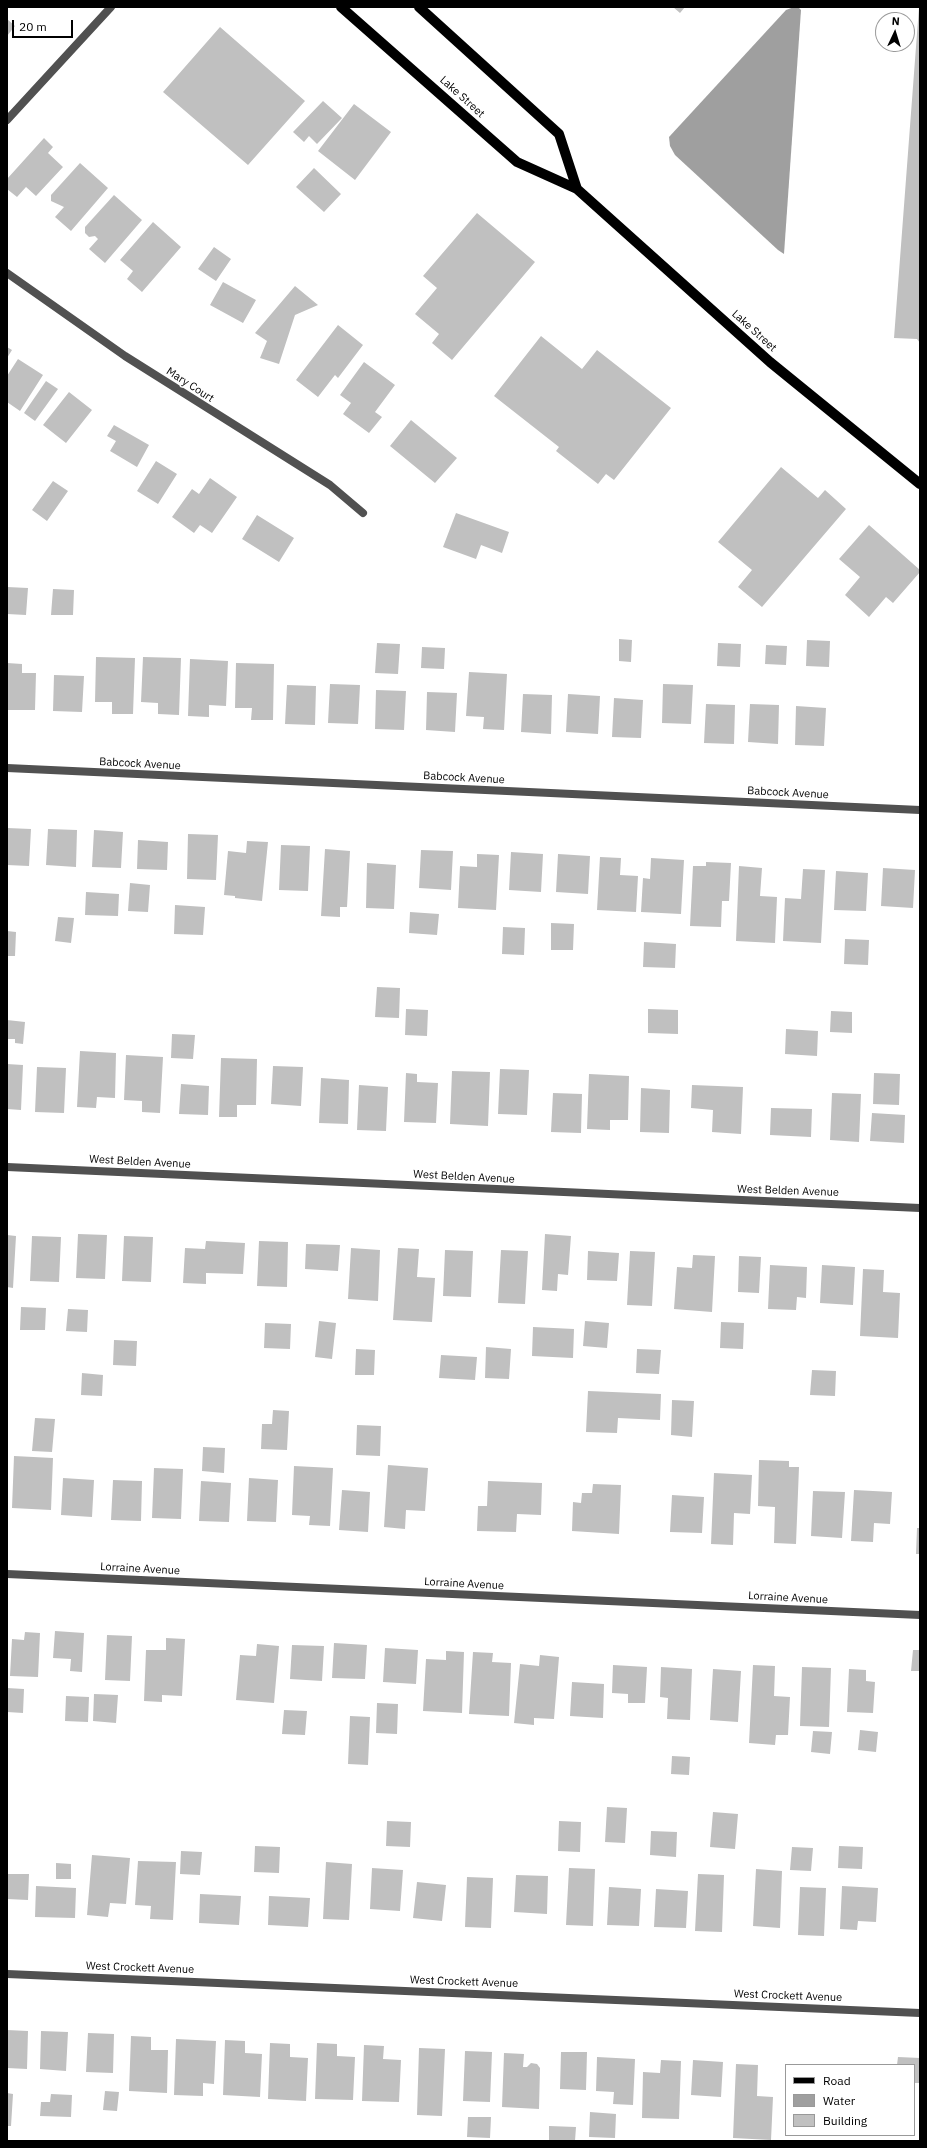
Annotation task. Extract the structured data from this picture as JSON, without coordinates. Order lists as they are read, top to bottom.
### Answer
{
  "streets": {
    "main road": ["Lake Street"],
    "street": [
      "Mary Court",
      "Babcock Avenue",
      "West Belden Avenue",
      "Lorraine Avenue",
      "West Crockett Avenue"
    ]
  },
  "legend": ["Road", "Water", "Building"],
  "scale_bar": "20 m",
  "north": "top"
}
